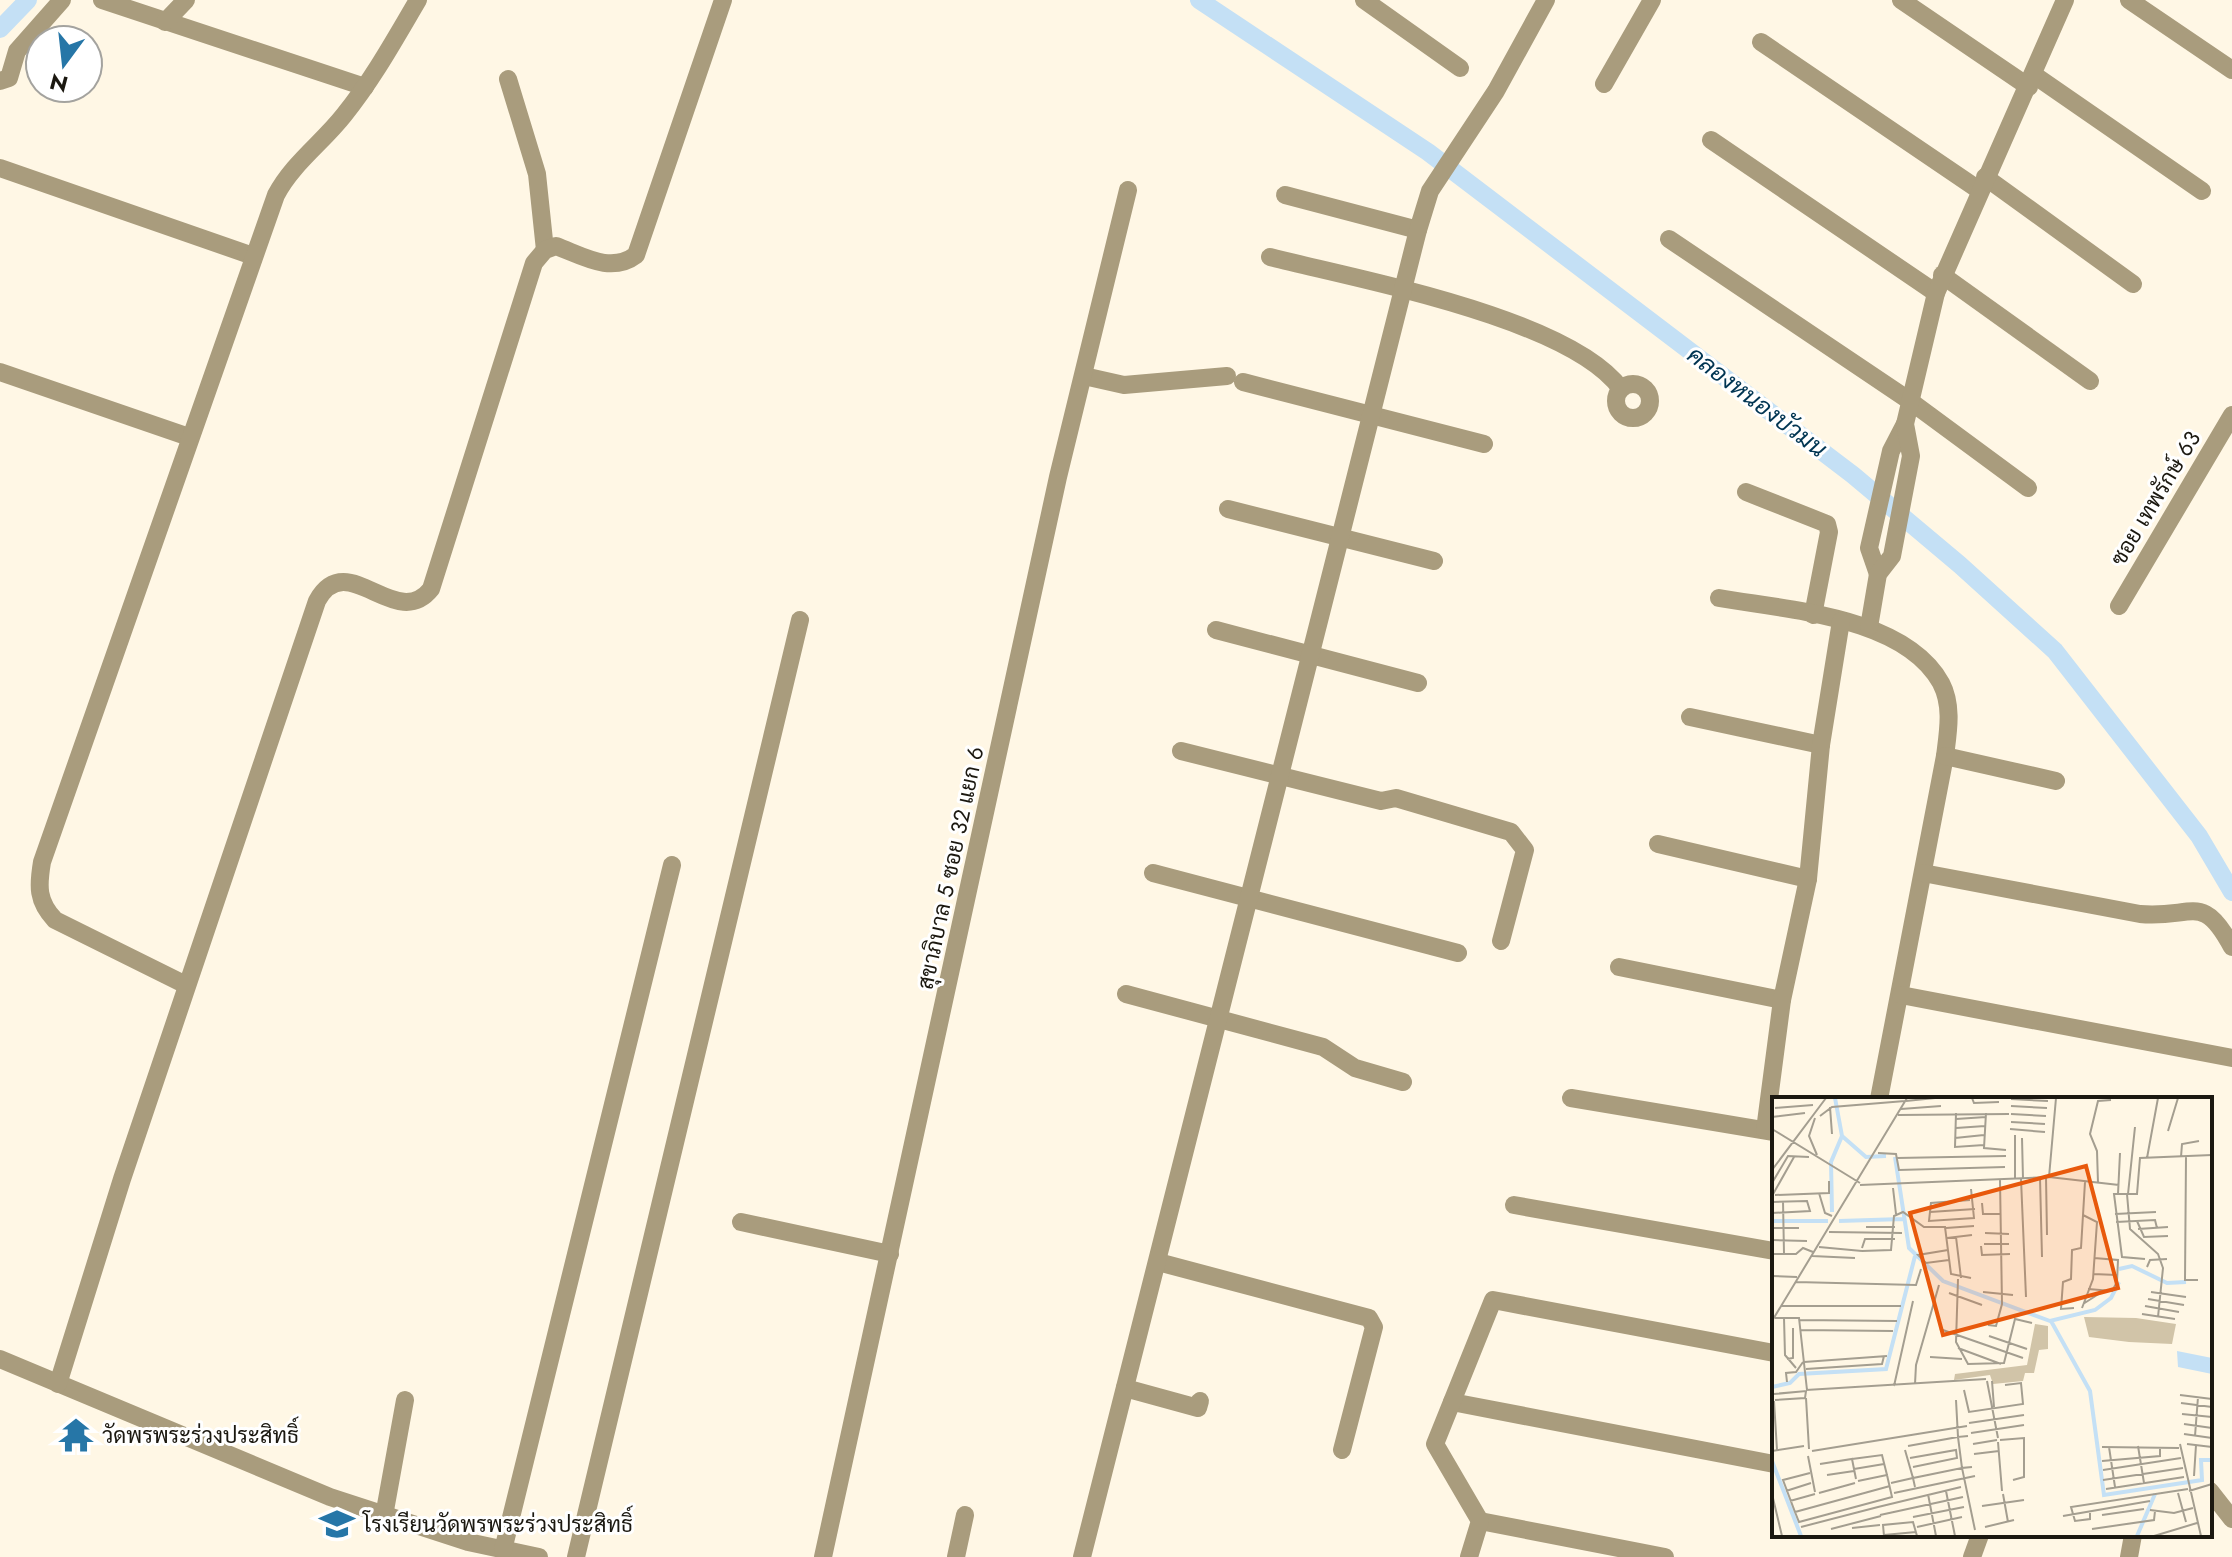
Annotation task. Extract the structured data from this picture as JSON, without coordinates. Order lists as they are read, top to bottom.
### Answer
{
  "streets": {
    "street": ["ซอย เทพรักษ์ 63", "สุขาภิบาล 5 ซอย 32 แยก 6"]
  },
  "water": ["คลองหนองบัวมน"],
  "places": {
    "temple": ["วัดพรพระร่วงประสิทธิ์"],
    "school or university": ["โรงเรียนวัดพรพระร่วงประสิทธิ์"]
  },
  "north": "bottom"
}
